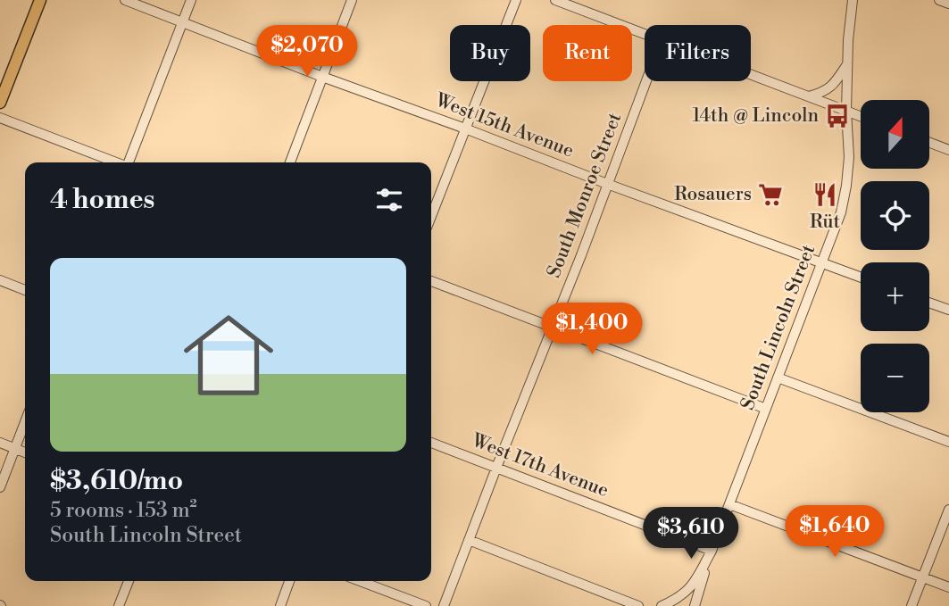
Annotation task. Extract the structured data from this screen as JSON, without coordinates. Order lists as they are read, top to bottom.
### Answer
{
  "streets": {
    "street": [
      "West 15th Avenue",
      "South Monroe Street",
      "South Lincoln Street",
      "West 17th Avenue"
    ]
  },
  "crossings": [
    ["West 15th Avenue", "South Monroe Street"],
    ["West 15th Avenue", "South Lincoln Street"],
    ["South Monroe Street", "West 17th Avenue"],
    ["South Lincoln Street", "West 17th Avenue"]
  ],
  "places": {
    "bus stop": ["14th @ Lincoln"],
    "supermarket": ["Rosauers"],
    "restaurant": ["Rüt"]
  },
  "north": "top",
  "page": {
    "price": [
      "$2,070",
      "$1,400",
      "$1,640",
      "$3,610"
    ],
    "chip": ["Buy", "Rent", "Filters"],
    "map_buttons": ["+", "−"],
    "heading": "4 homes",
    "list": [
      {
        "name": "$3,610/mo",
        "note": "5 rooms · 153 m² · South Lincoln Street"
      }
    ]
  }
}
